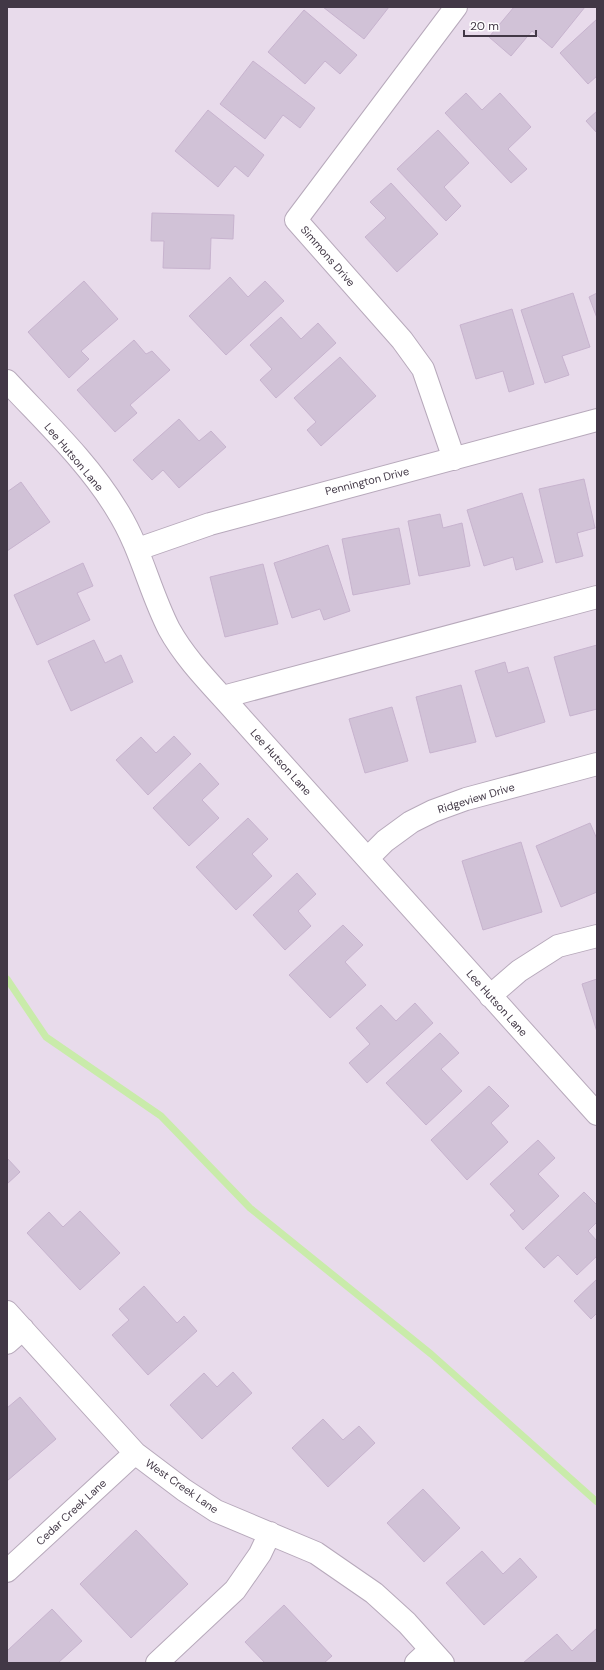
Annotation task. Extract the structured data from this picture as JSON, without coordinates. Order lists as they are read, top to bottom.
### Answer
{
  "streets": {
    "street": [
      "Simmons Drive",
      "Lee Hutson Lane",
      "Pennington Drive",
      "Ridgeview Drive",
      "West Creek Lane",
      "Cedar Creek Lane"
    ]
  },
  "crossings": [
    ["Simmons Drive", "Pennington Drive"],
    ["Lee Hutson Lane", "Pennington Drive"],
    ["Lee Hutson Lane", "Ridgeview Drive"],
    ["West Creek Lane", "Cedar Creek Lane"]
  ],
  "scale_bar": "20 m"
}
